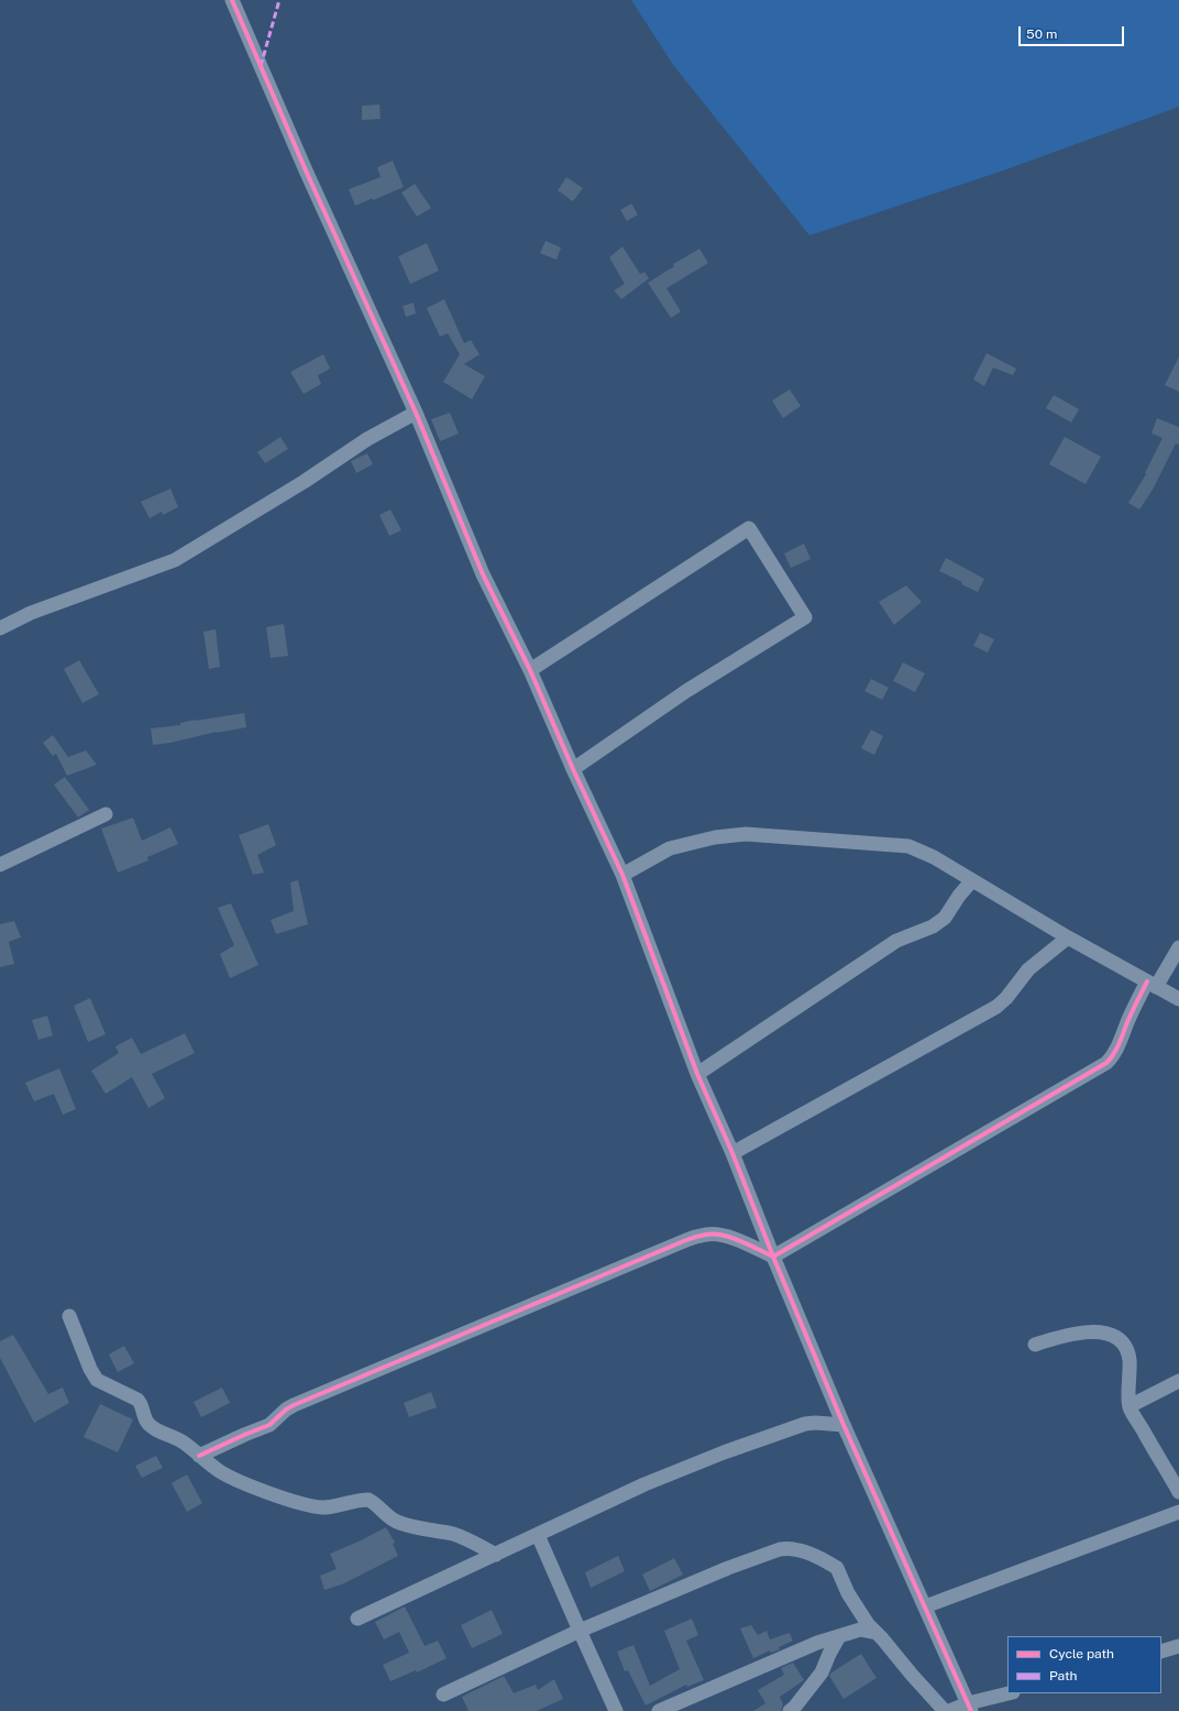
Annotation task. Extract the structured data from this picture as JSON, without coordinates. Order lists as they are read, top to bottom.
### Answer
{
  "legend": ["Cycle path", "Path"],
  "scale_bar": "50 m"
}
